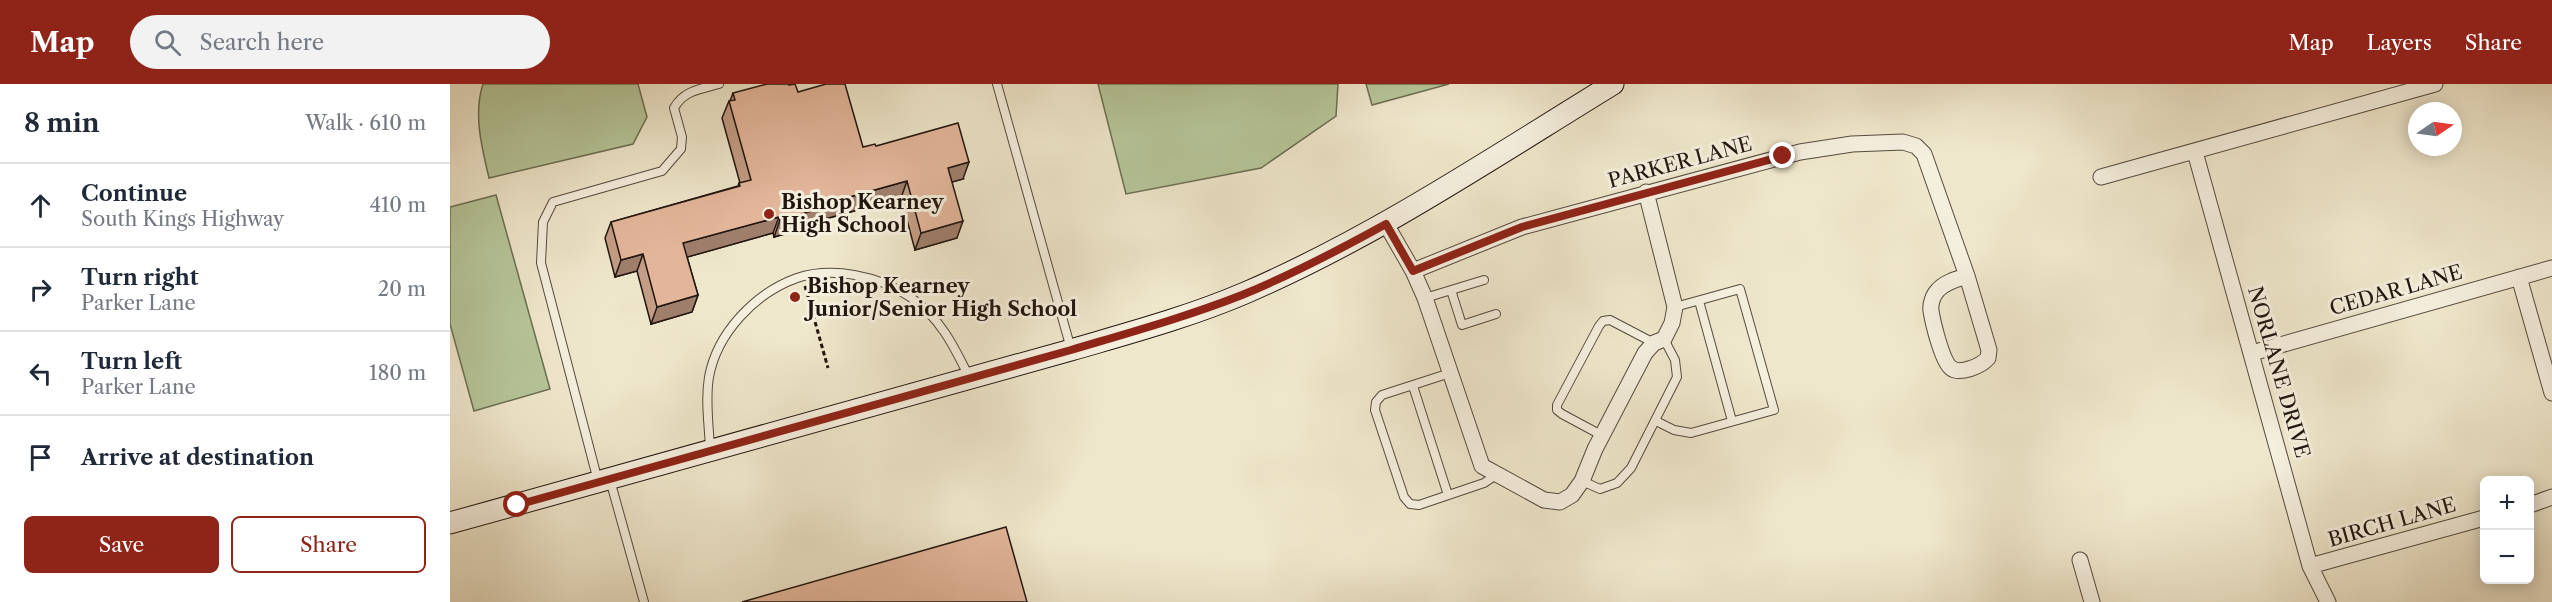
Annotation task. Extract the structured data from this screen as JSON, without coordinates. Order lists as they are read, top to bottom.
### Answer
{
  "streets": {
    "street": [
      "PARKER LANE",
      "CEDAR LANE",
      "NORLANE DRIVE",
      "BIRCH LANE"
    ]
  },
  "crossings": [
    ["CEDAR LANE", "NORLANE DRIVE"],
    ["NORLANE DRIVE", "BIRCH LANE"]
  ],
  "places": ["Bishop Kearney High School", "Bishop Kearney Junior/Senior High School"],
  "north": "right",
  "page": {
    "header": "Map",
    "search": "Search here",
    "nav": ["Map", "Layers", "Share"],
    "heading": ["8 min", "Walk · 610 m"],
    "list": [
      ["Continue", "South Kings Highway", "410 m"],
      ["Turn right", "Parker Lane", "20 m"],
      ["Turn left", "Parker Lane", "180 m"],
      "Arrive at destination"
    ],
    "map_buttons": ["+", "−"],
    "buttons": ["Save", "Share"]
  }
}
